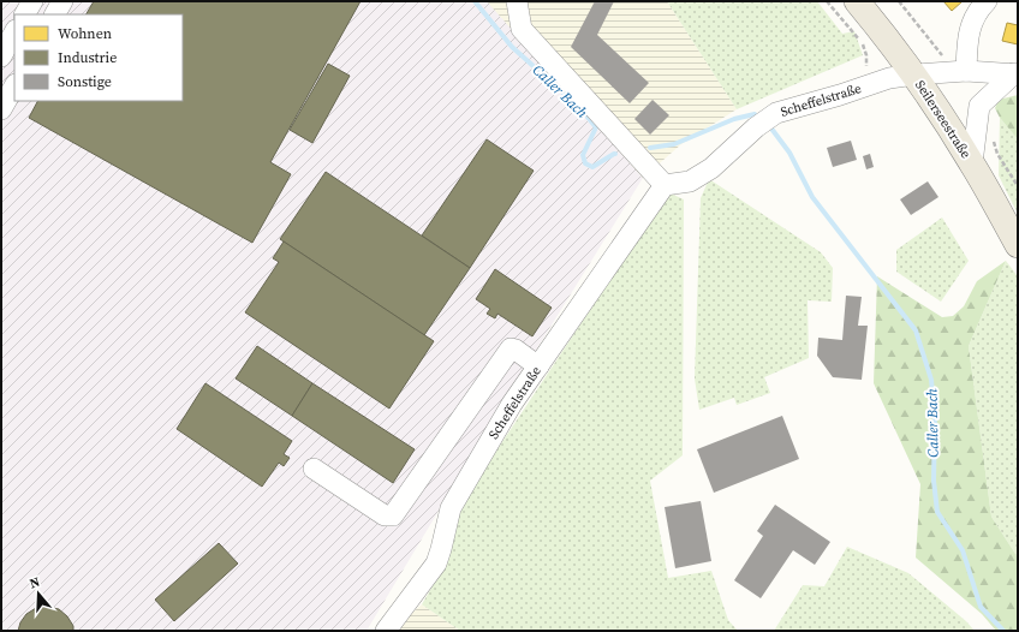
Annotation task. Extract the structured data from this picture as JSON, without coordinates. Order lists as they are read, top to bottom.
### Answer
{
  "streets": {
    "main road": ["Seilerseestraße"],
    "street": ["Scheffelstraße"]
  },
  "crossings": [
    ["Scheffelstraße", "Seilerseestraße"]
  ],
  "water": ["Caller Bach"],
  "legend": ["Wohnen", "Industrie", "Sonstige"],
  "north": "top"
}
